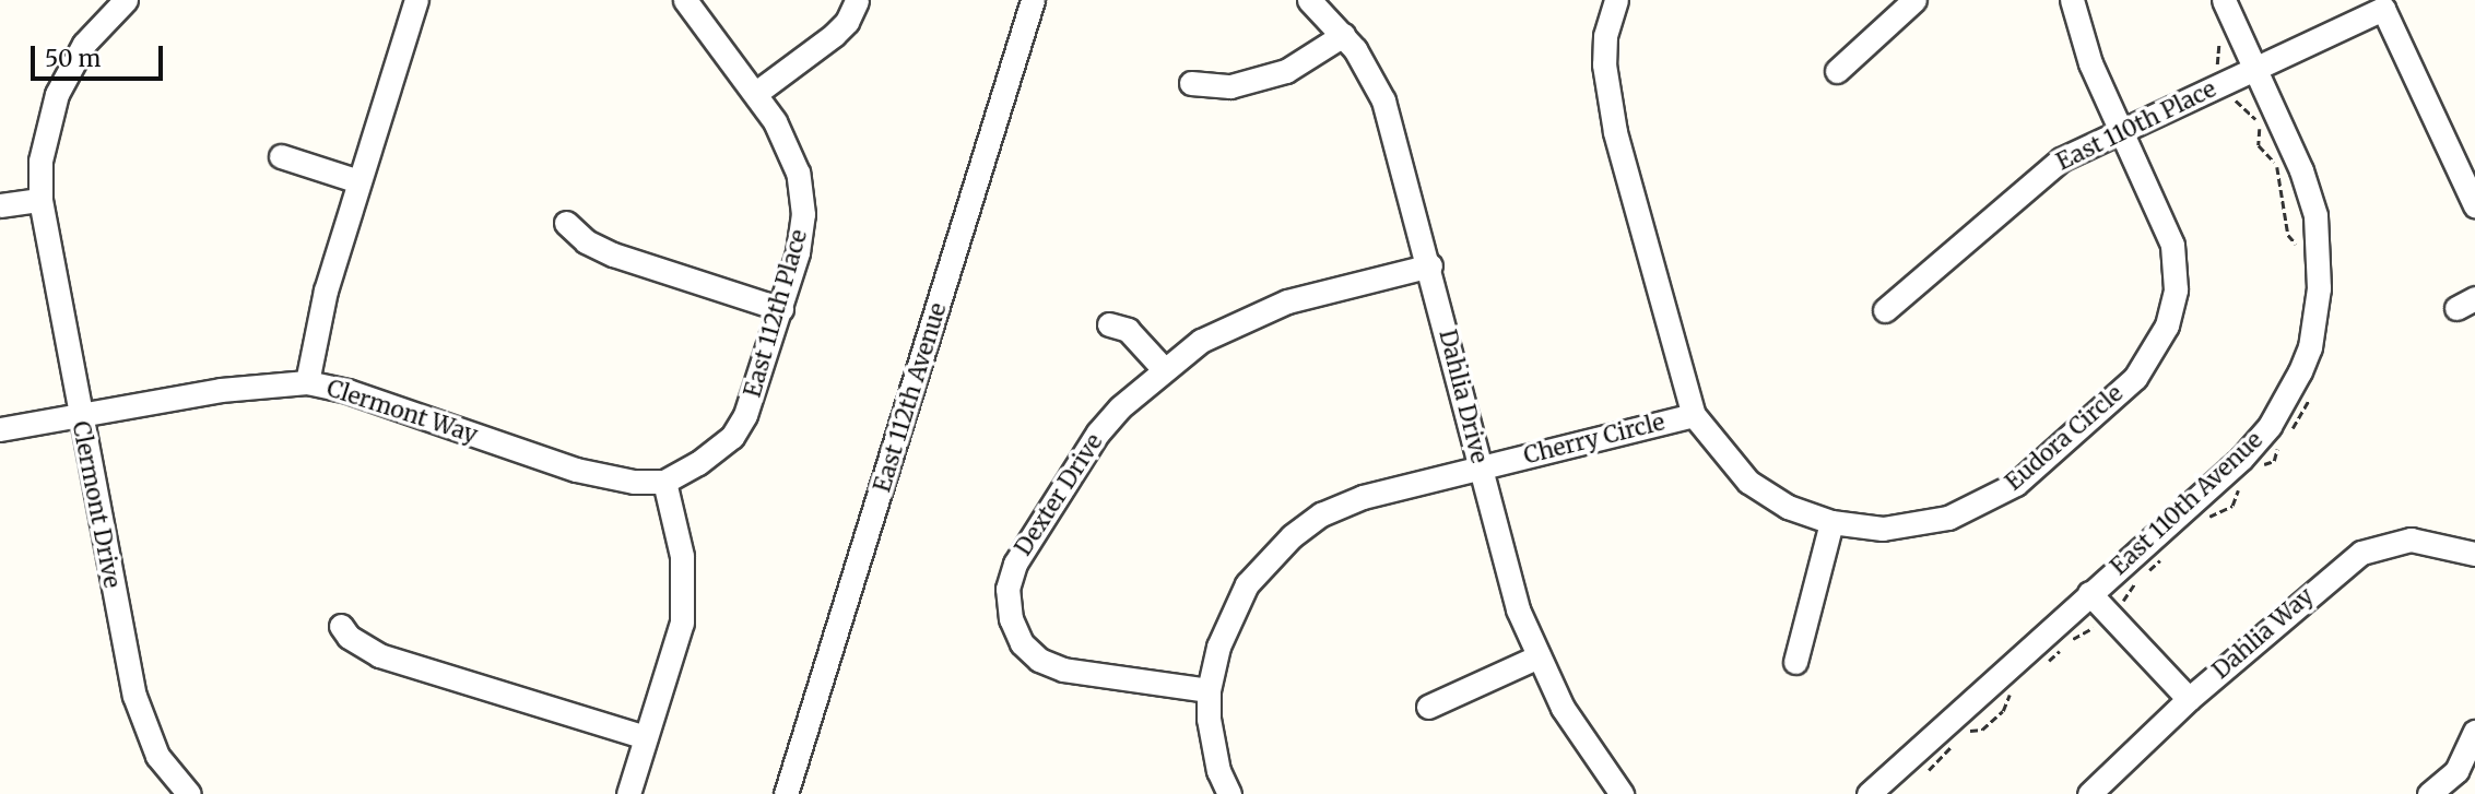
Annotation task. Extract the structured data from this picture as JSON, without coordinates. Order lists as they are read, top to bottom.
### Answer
{
  "streets": {
    "street": [
      "East 110th Place",
      "East 112th Place",
      "Dahlia Drive",
      "East 112th Avenue",
      "Clermont Way",
      "Eudora Circle",
      "Cherry Circle",
      "Dexter Drive",
      "East 110th Avenue",
      "Clermont Drive",
      "Dahlia Way"
    ]
  },
  "crossings": [
    ["East 110th Place", "Eudora Circle"],
    ["East 110th Place", "East 110th Avenue"],
    ["East 112th Place", "Clermont Way"],
    ["Dahlia Drive", "Cherry Circle"],
    ["Dahlia Drive", "Dexter Drive"],
    ["Clermont Way", "Clermont Drive"],
    ["Eudora Circle", "Cherry Circle"],
    ["Cherry Circle", "Dexter Drive"]
  ],
  "scale_bar": "50 m"
}
